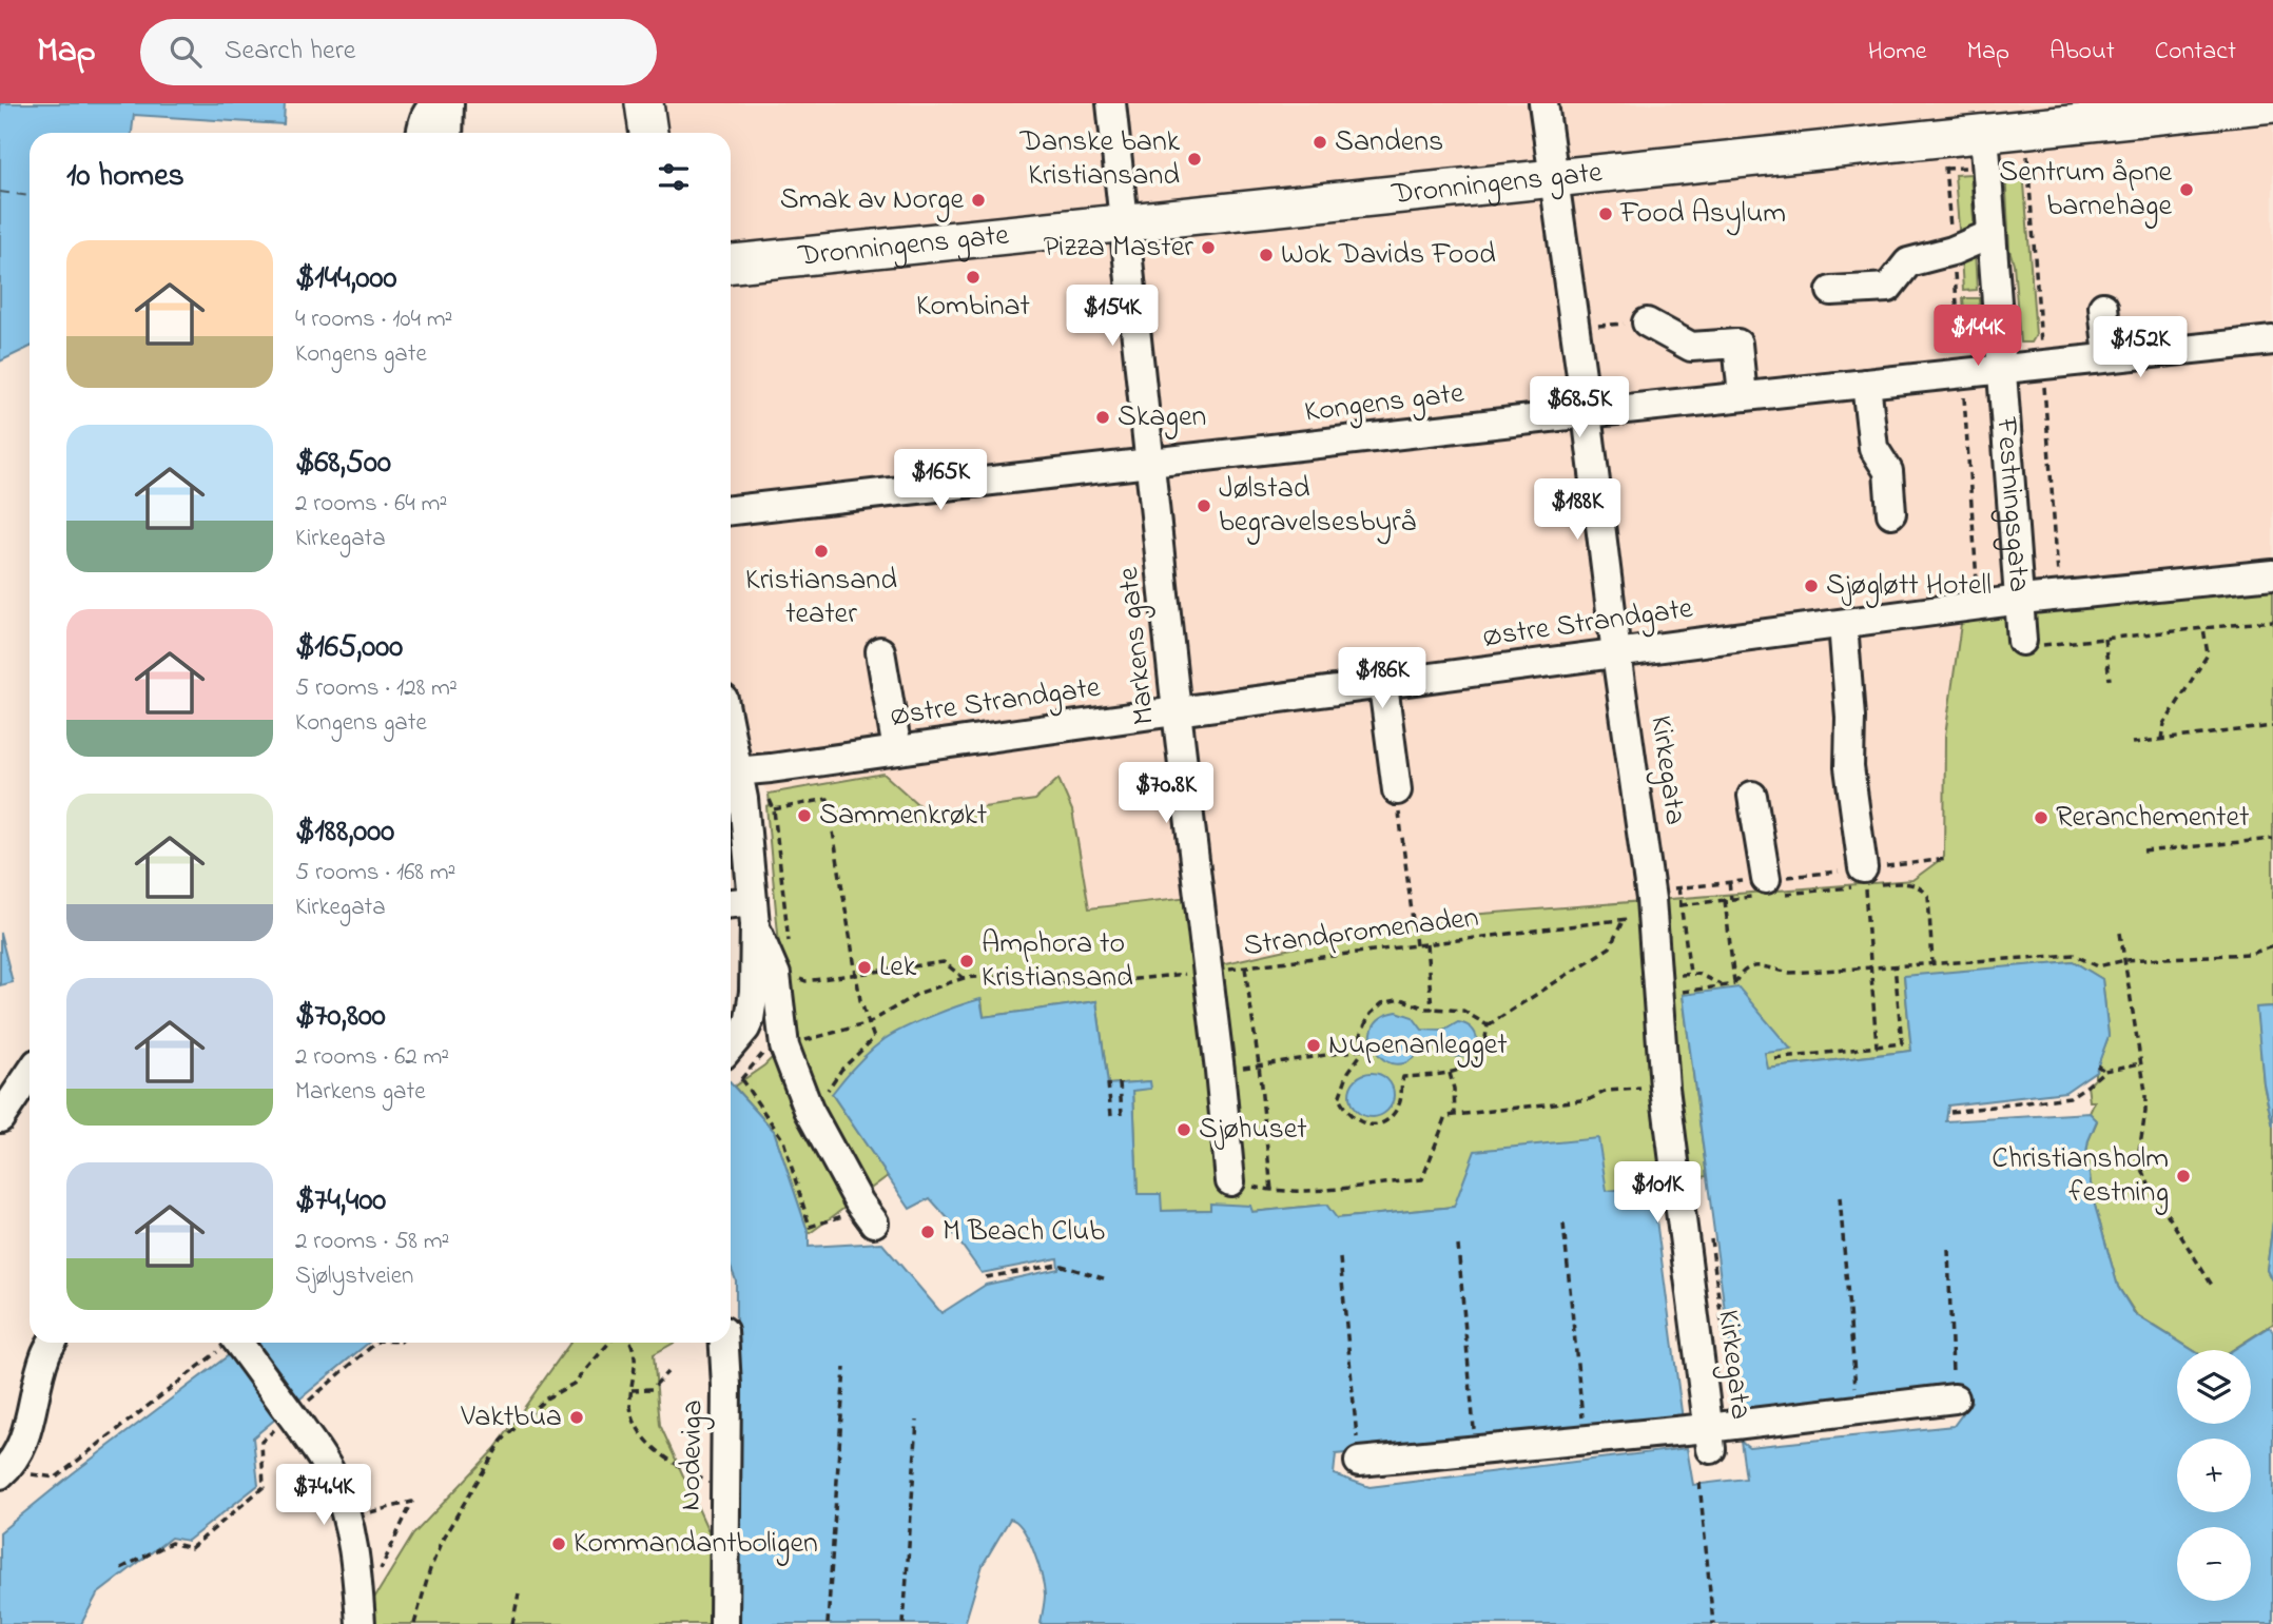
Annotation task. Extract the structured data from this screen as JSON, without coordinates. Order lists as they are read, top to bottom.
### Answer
{
  "streets": {
    "main road": ["Dronningens gate"],
    "street": [
      "Kongens gate",
      "Festningsgata",
      "Østre Strandgate",
      "Markens gate",
      "Kirkegata",
      "Nodeviga"
    ],
    "path": ["Strandpromenaden"]
  },
  "crossings": [
    ["Dronningens gate", "Festningsgata"],
    ["Dronningens gate", "Markens gate"],
    ["Dronningens gate", "Kirkegata"],
    ["Kongens gate", "Festningsgata"],
    ["Kongens gate", "Markens gate"],
    ["Kongens gate", "Kirkegata"],
    ["Festningsgata", "Østre Strandgate"],
    ["Østre Strandgate", "Markens gate"],
    ["Østre Strandgate", "Kirkegata"],
    ["Markens gate", "Strandpromenaden"]
  ],
  "places": [
    "Sandens",
    "Danske bank Kristiansand",
    "Sentrum åpne barnehage",
    "Smak av Norge",
    "Food Asylum",
    "Pizza Master",
    "Wok Davids Food",
    "Kombinat",
    "Skagen",
    "Jølstad begravelsesbyrå",
    "Kristiansand teater",
    "Sjøgløtt Hotell",
    "Sammenkrøkt",
    "Reranchementet",
    "Amphora to Kristiansand",
    "Lek",
    "Nupenanlegget",
    "Sjøhuset",
    "Christiansholm festning",
    "M Beach Club",
    "Vaktbua",
    "Kommandantboligen"
  ],
  "page": {
    "header": "Map",
    "search": "Search here",
    "nav": [
      "Home",
      "Map",
      "About",
      "Contact"
    ],
    "heading": "10 homes",
    "list": [
      {
        "name": "$144,000",
        "note": "4 rooms · 104 m² · Kongens gate"
      },
      {
        "name": "$68,500",
        "note": "2 rooms · 64 m² · Kirkegata"
      },
      {
        "name": "$165,000",
        "note": "5 rooms · 128 m² · Kongens gate"
      },
      {
        "name": "$188,000",
        "note": "5 rooms · 168 m² · Kirkegata"
      },
      {
        "name": "$70,800",
        "note": "2 rooms · 62 m² · Markens gate"
      },
      {
        "name": "$74,400",
        "note": "2 rooms · 58 m² · Sjølystveien"
      }
    ],
    "price": [
      "$154K",
      "$144K",
      "$152K",
      "$68.5K",
      "$165K",
      "$188K",
      "$186K",
      "$70.8K",
      "$101K",
      "$74.4K"
    ],
    "map_buttons": ["+", "−"]
  }
}
